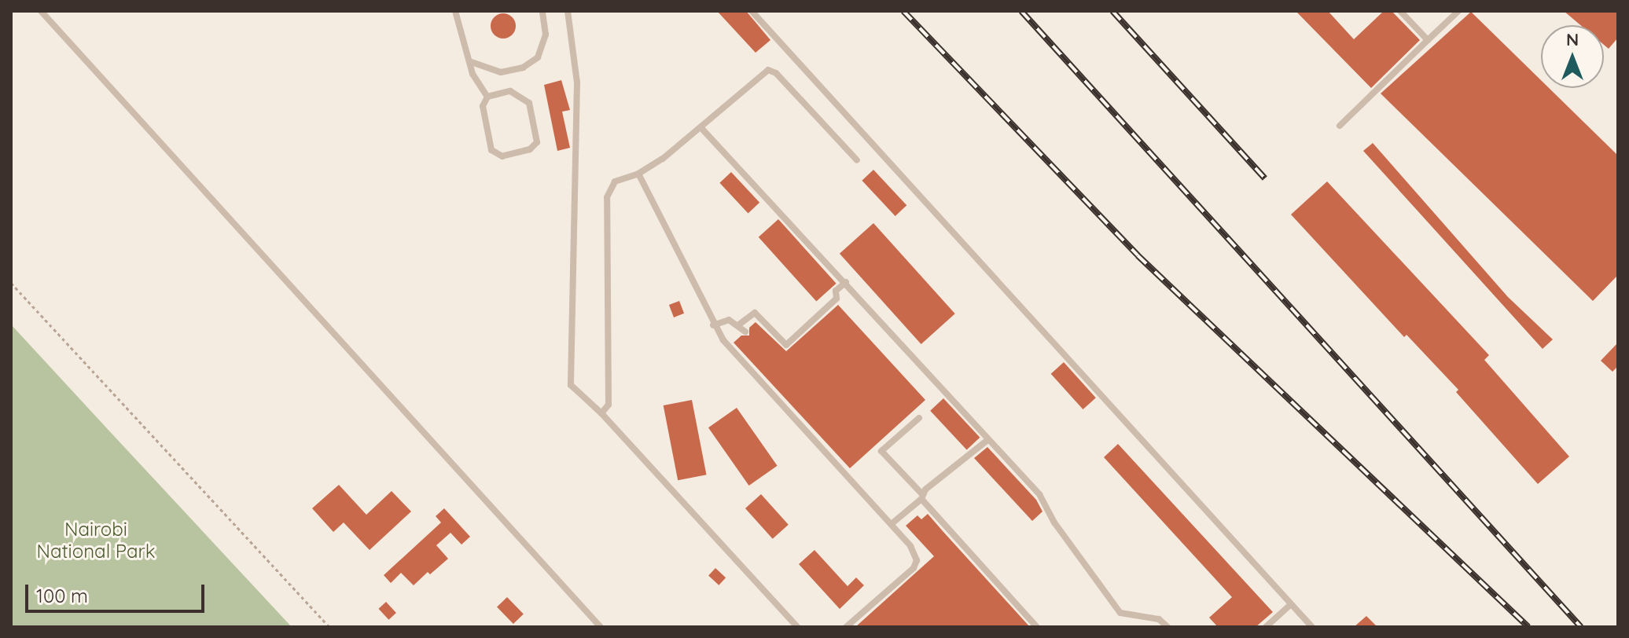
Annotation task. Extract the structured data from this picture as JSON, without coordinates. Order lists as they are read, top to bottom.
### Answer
{
  "parks": ["Nairobi National Park"],
  "scale_bar": "100 m",
  "north": "top"
}
